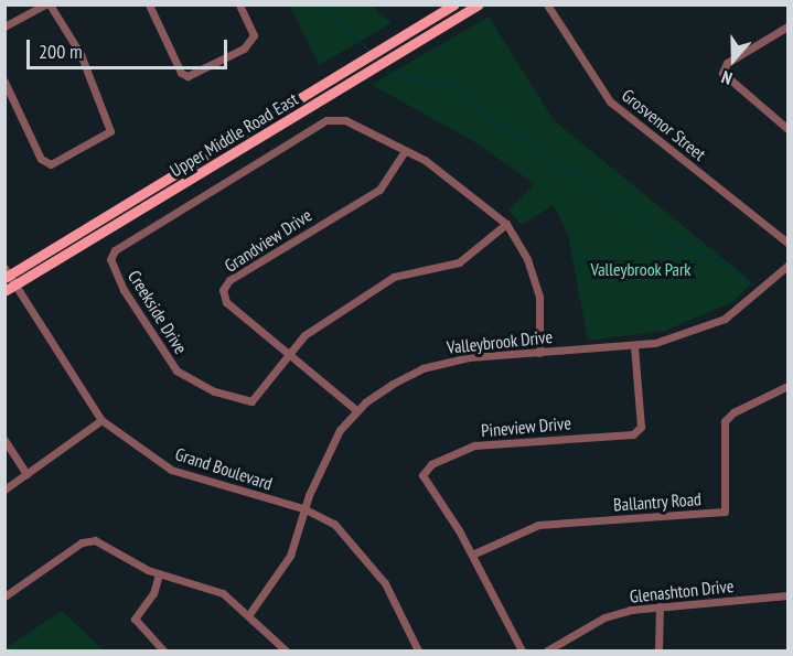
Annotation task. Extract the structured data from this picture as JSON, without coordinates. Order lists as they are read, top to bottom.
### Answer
{
  "streets": {
    "main road": ["Upper Middle Road East"],
    "street": [
      "Grosvenor Street",
      "Grandview Drive",
      "Creekside Drive",
      "Valleybrook Drive",
      "Pineview Drive",
      "Grand Boulevard",
      "Ballantry Road",
      "Glenashton Drive"
    ]
  },
  "crossings": [
    ["Upper Middle Road East", "Grand Boulevard"],
    ["Grandview Drive", "Creekside Drive"],
    ["Grandview Drive", "Valleybrook Drive"],
    ["Creekside Drive", "Valleybrook Drive"],
    ["Valleybrook Drive", "Pineview Drive"],
    ["Valleybrook Drive", "Grand Boulevard"],
    ["Pineview Drive", "Ballantry Road"]
  ],
  "parks": ["Valleybrook Park"],
  "scale_bar": "200 m",
  "north": "bottom"
}
